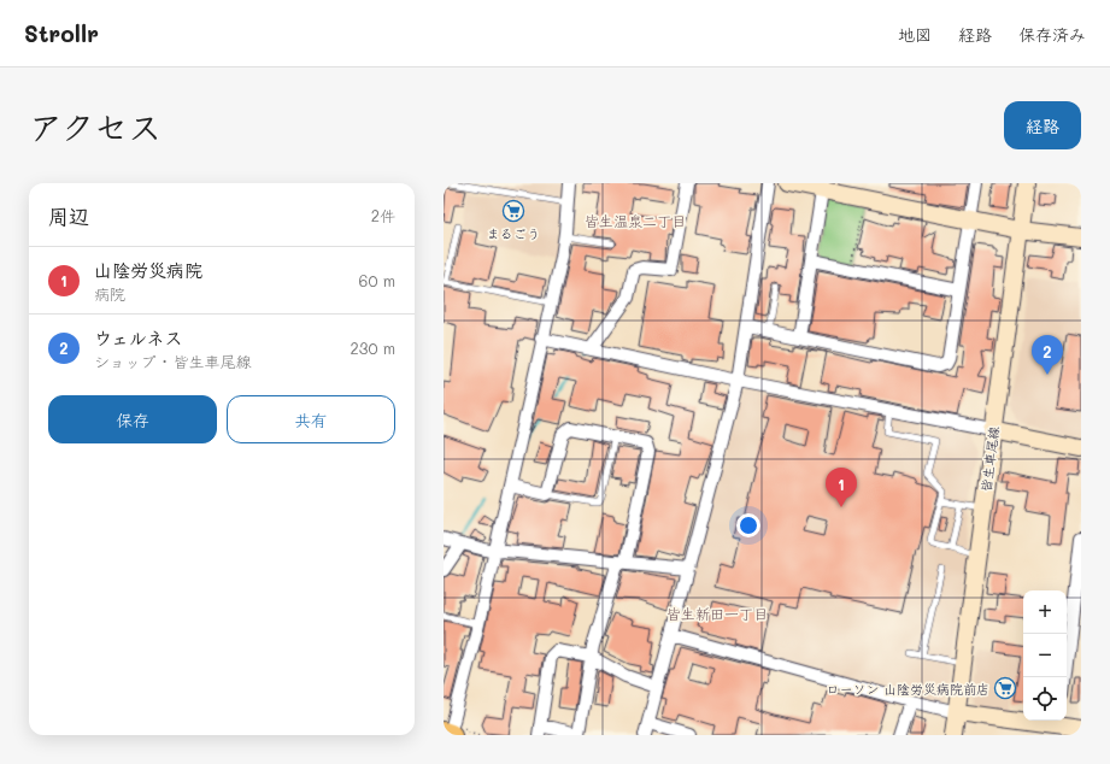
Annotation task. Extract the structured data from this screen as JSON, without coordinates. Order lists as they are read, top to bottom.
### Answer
{
  "streets": {
    "main road": ["皆生車尾線"]
  },
  "districts": ["皆生温泉二丁目", "皆生新田一丁目"],
  "places": {
    "supermarket": ["まるごう", "ローソン 山陰労災病院前店"]
  },
  "page": {
    "header": "Strollr",
    "nav": ["地図", "経路", "保存済み"],
    "title": "アクセス",
    "buttons": [
      "経路",
      ["保存", "共有"]
    ],
    "heading": ["周辺", "2件"],
    "list": [
      {
        "mark": "1",
        "name": "山陰労災病院",
        "note": "病院",
        "value": "60 m"
      },
      {
        "mark": "2",
        "name": "ウェルネス",
        "note": "ショップ · 皆生車尾線",
        "value": "230 m"
      }
    ],
    "pins": ["2", "1"],
    "map_buttons": ["+", "−"]
  }
}
